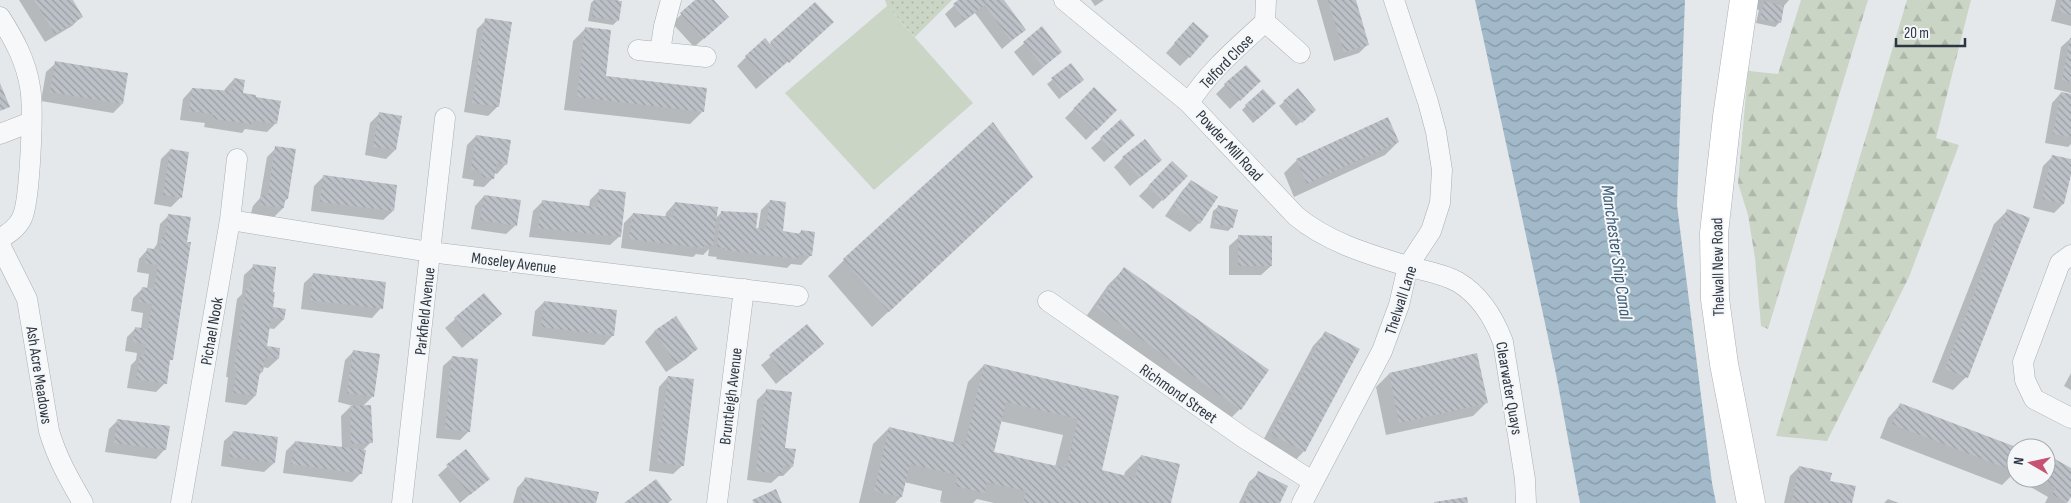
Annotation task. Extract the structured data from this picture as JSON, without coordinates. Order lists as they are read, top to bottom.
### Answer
{
  "streets": {
    "main road": ["Thelwall New Road"],
    "street": [
      "Telford Close",
      "Powder Mill Road",
      "Moseley Avenue",
      "Thelwall Lane",
      "Parkfield Avenue",
      "Pichael Nook",
      "Ash Acre Meadows",
      "Clearwater Quays",
      "Richmond Street",
      "Bruntleigh Avenue"
    ]
  },
  "crossings": [
    ["Telford Close", "Powder Mill Road"],
    ["Powder Mill Road", "Thelwall Lane"],
    ["Powder Mill Road", "Clearwater Quays"],
    ["Moseley Avenue", "Parkfield Avenue"],
    ["Moseley Avenue", "Pichael Nook"],
    ["Moseley Avenue", "Bruntleigh Avenue"],
    ["Thelwall Lane", "Clearwater Quays"],
    ["Thelwall Lane", "Richmond Street"]
  ],
  "water": ["Manchester Ship Canal"],
  "scale_bar": "20 m",
  "north": "left"
}
